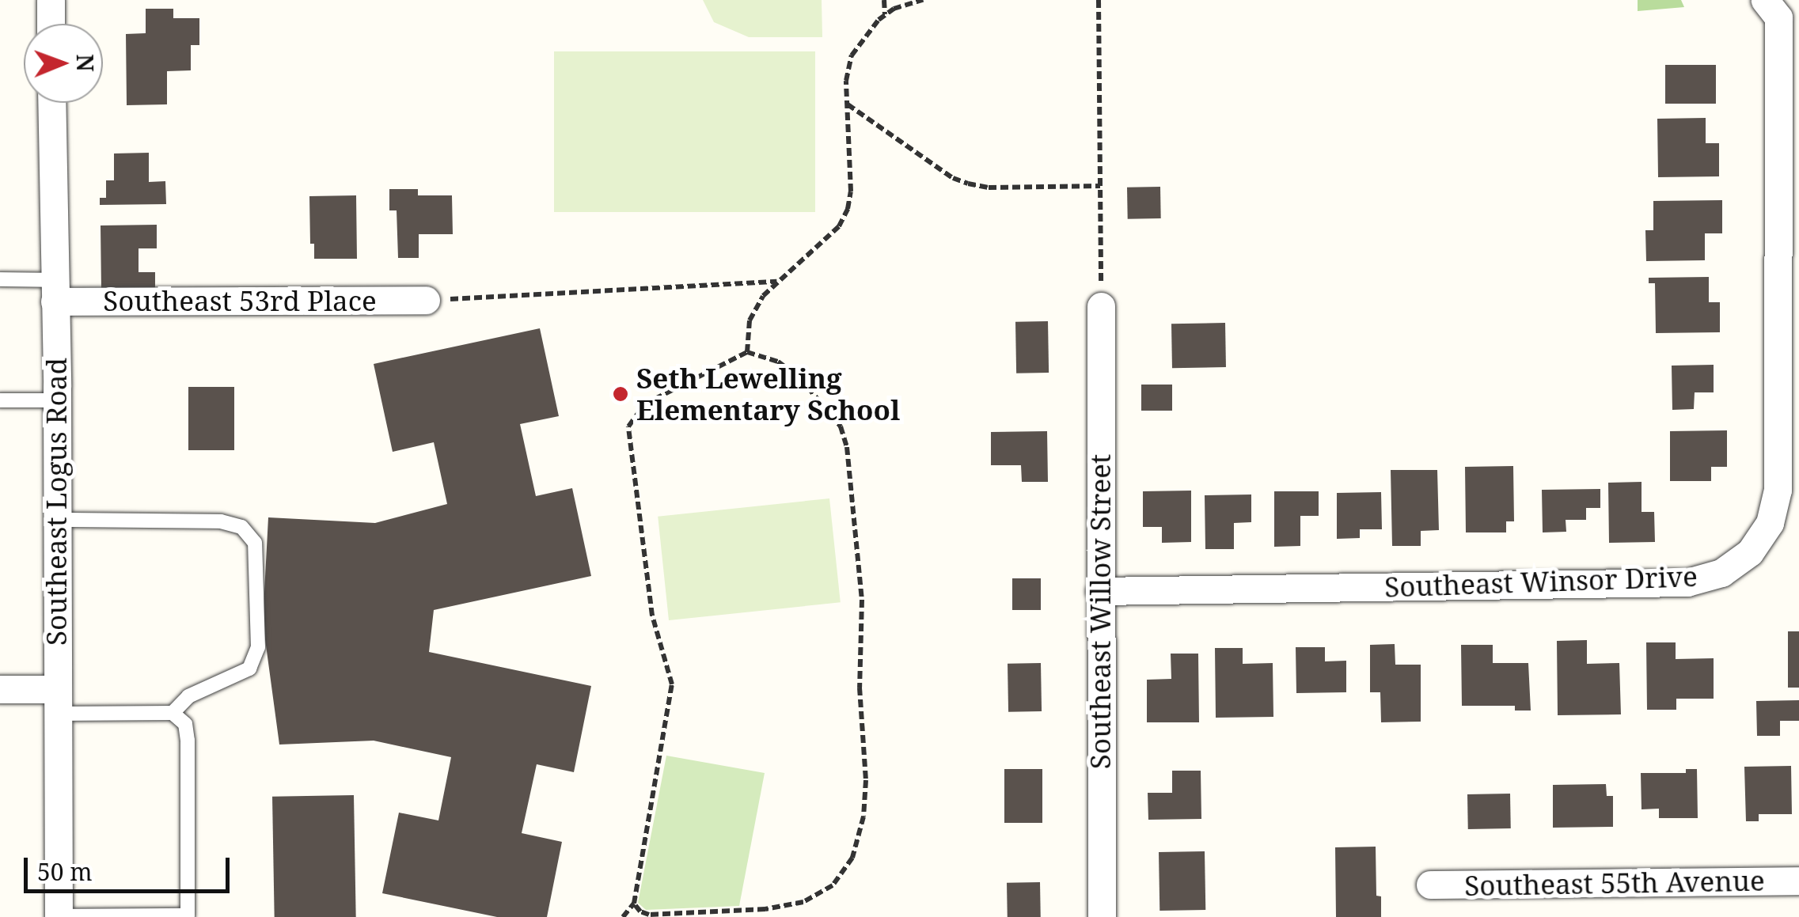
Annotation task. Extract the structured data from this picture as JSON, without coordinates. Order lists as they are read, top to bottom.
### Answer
{
  "streets": {
    "street": [
      "Southeast 53rd Place",
      "Southeast Logus Road",
      "Southeast Winsor Drive",
      "Southeast Willow Street",
      "Southeast 55th Avenue"
    ]
  },
  "crossings": [
    ["Southeast 53rd Place", "Southeast Logus Road"],
    ["Southeast Winsor Drive", "Southeast Willow Street"]
  ],
  "places": ["Seth Lewelling Elementary School"],
  "scale_bar": "50 m",
  "north": "right"
}
